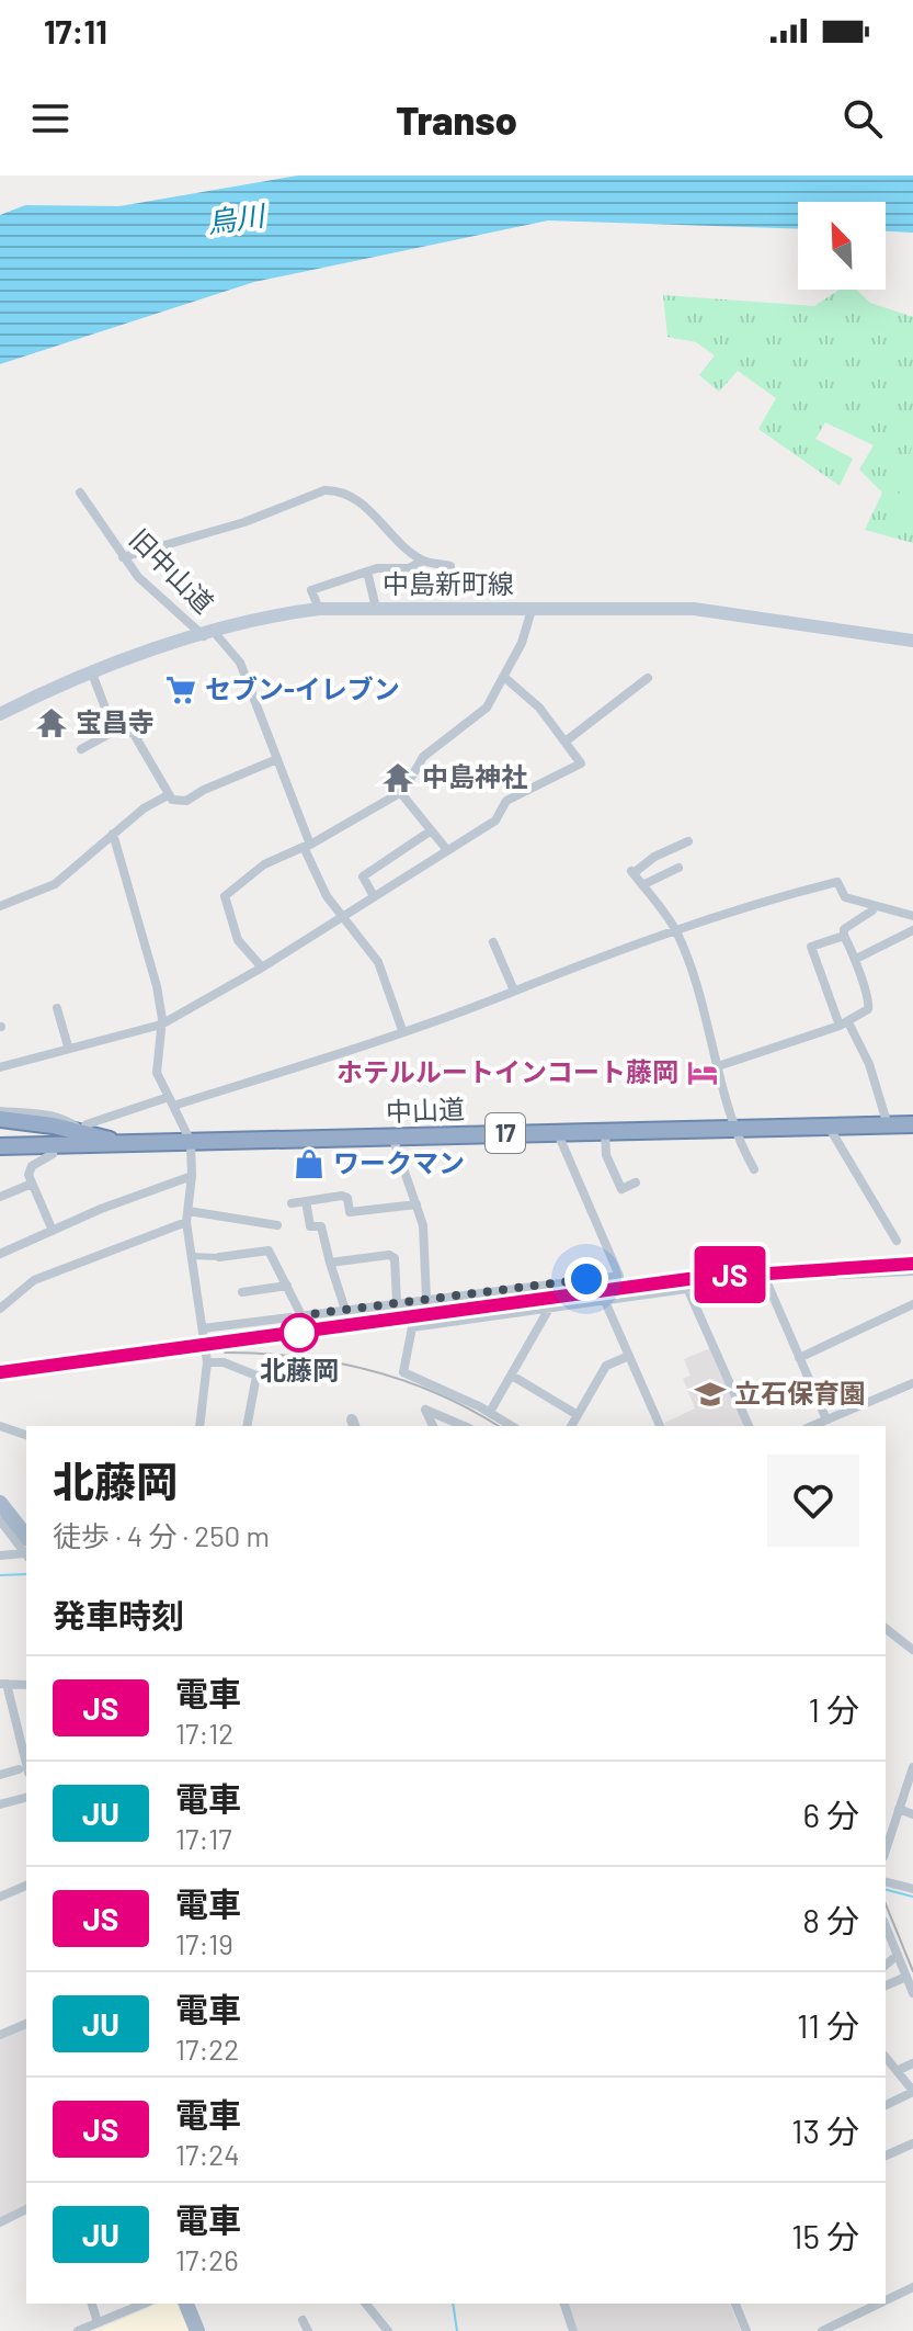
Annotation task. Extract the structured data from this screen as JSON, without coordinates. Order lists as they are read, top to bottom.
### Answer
{
  "streets": {
    "highway": ["中山道", "17"],
    "main road": ["中島新町線"],
    "street": ["旧中山道"]
  },
  "crossings": [
    ["旧中山道", "中島新町線"],
    ["中山道", "17"]
  ],
  "water": ["烏川"],
  "places": {
    "supermarket": ["セブン-イレブン"],
    "temple": ["宝昌寺", "中島神社"],
    "hotel": ["ホテルルートインコート藤岡"],
    "shop": ["ワークマン"],
    "other": ["北藤岡"],
    "school or university": ["立石保育園"]
  },
  "north": "top left",
  "page": {
    "status": "17:11",
    "header": "Transo",
    "on_map": "JS",
    "heading": [
      ["北藤岡", "徒歩 · 4 分 · 250 m"],
      "発車時刻"
    ],
    "list": [
      {
        "mark": "JS",
        "name": "電車",
        "note": "17:12",
        "value": "1 分"
      },
      {
        "mark": "JU",
        "name": "電車",
        "note": "17:17",
        "value": "6 分"
      },
      {
        "mark": "JS",
        "name": "電車",
        "note": "17:19",
        "value": "8 分"
      },
      {
        "mark": "JU",
        "name": "電車",
        "note": "17:22",
        "value": "11 分"
      },
      {
        "mark": "JS",
        "name": "電車",
        "note": "17:24",
        "value": "13 分"
      },
      {
        "mark": "JU",
        "name": "電車",
        "note": "17:26",
        "value": "15 分"
      }
    ]
  }
}
